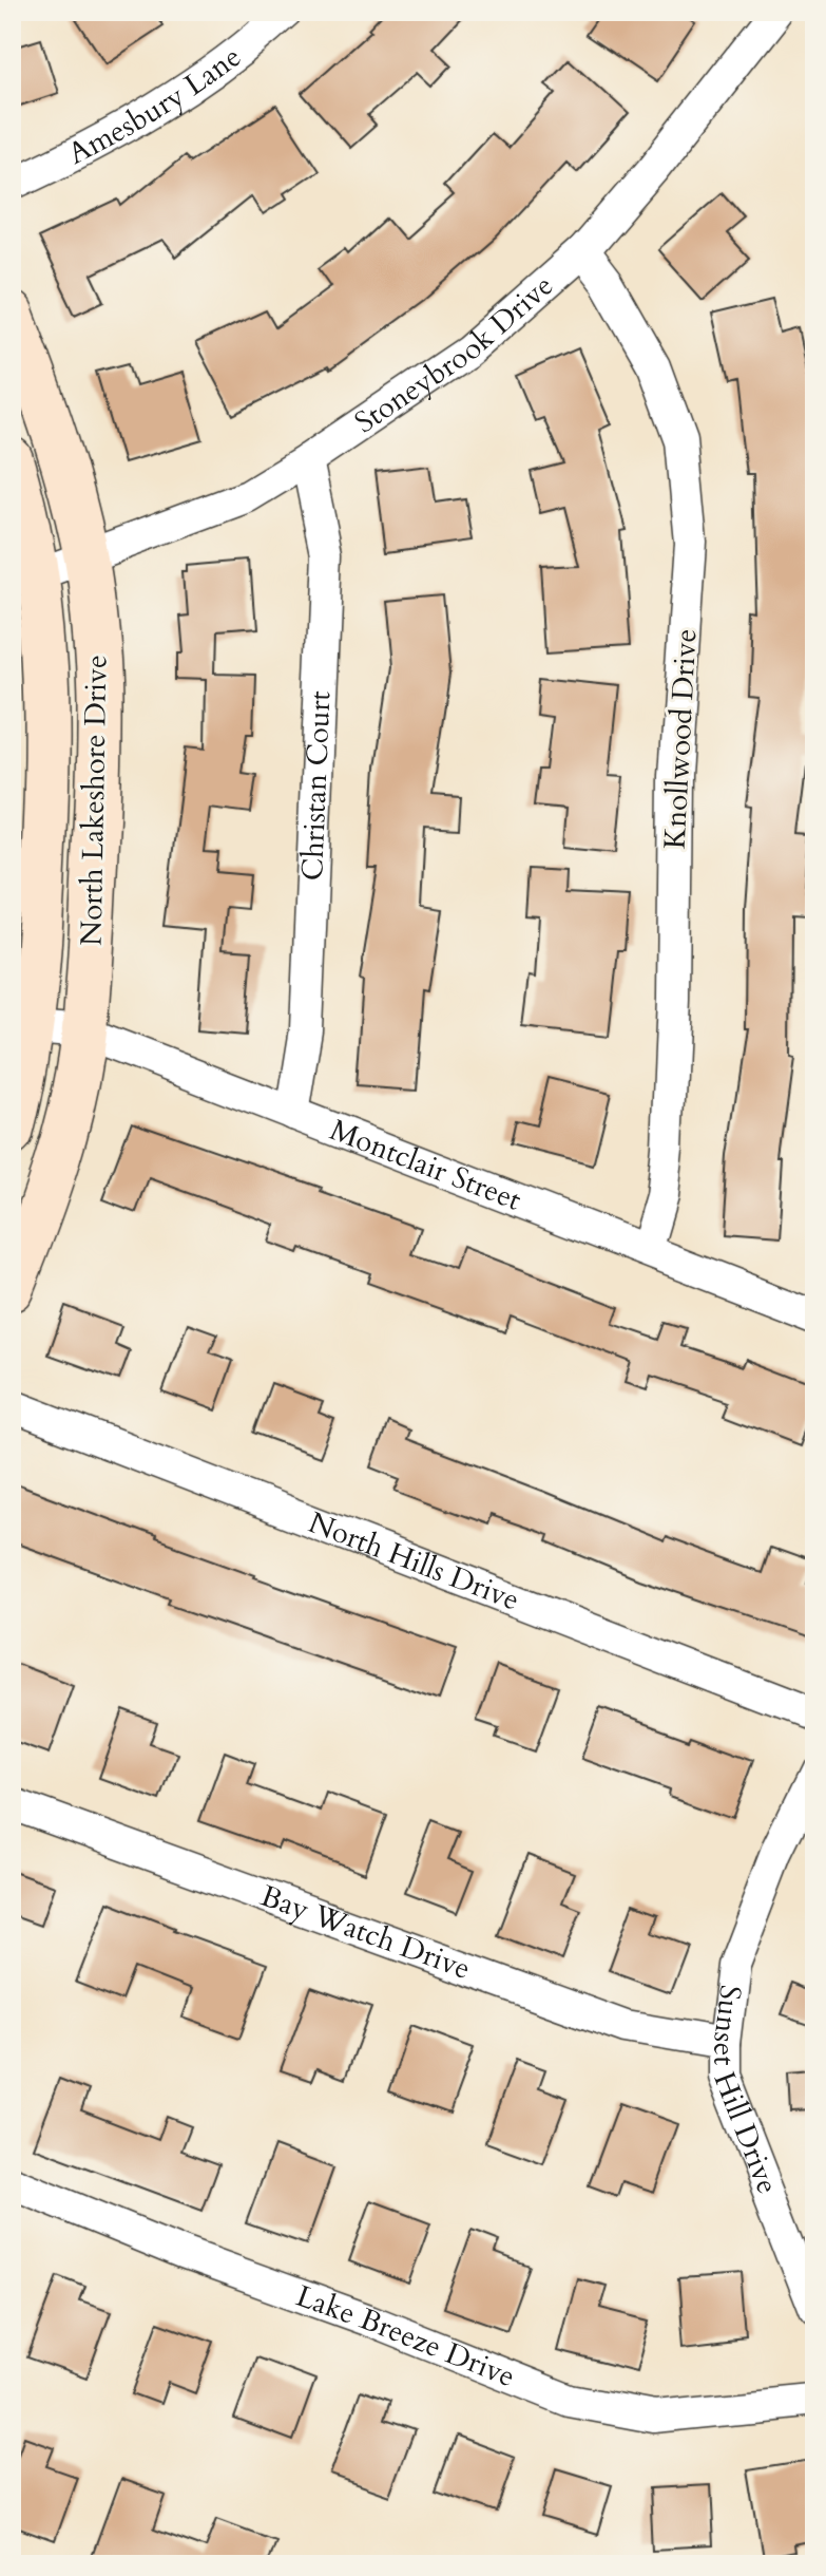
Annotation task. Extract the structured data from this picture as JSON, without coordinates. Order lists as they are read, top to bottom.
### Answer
{
  "streets": {
    "main road": ["North Lakeshore Drive"],
    "street": [
      "Amesbury Lane",
      "Stoneybrook Drive",
      "Knollwood Drive",
      "Christan Court",
      "Montclair Street",
      "North Hills Drive",
      "Bay Watch Drive",
      "Sunset Hill Drive",
      "Lake Breeze Drive"
    ]
  },
  "crossings": [
    ["Stoneybrook Drive", "Knollwood Drive"],
    ["Stoneybrook Drive", "Christan Court"],
    ["Stoneybrook Drive", "North Lakeshore Drive"],
    ["Knollwood Drive", "Montclair Street"],
    ["Christan Court", "Montclair Street"],
    ["North Lakeshore Drive", "Montclair Street"],
    ["Bay Watch Drive", "Sunset Hill Drive"]
  ]
}
